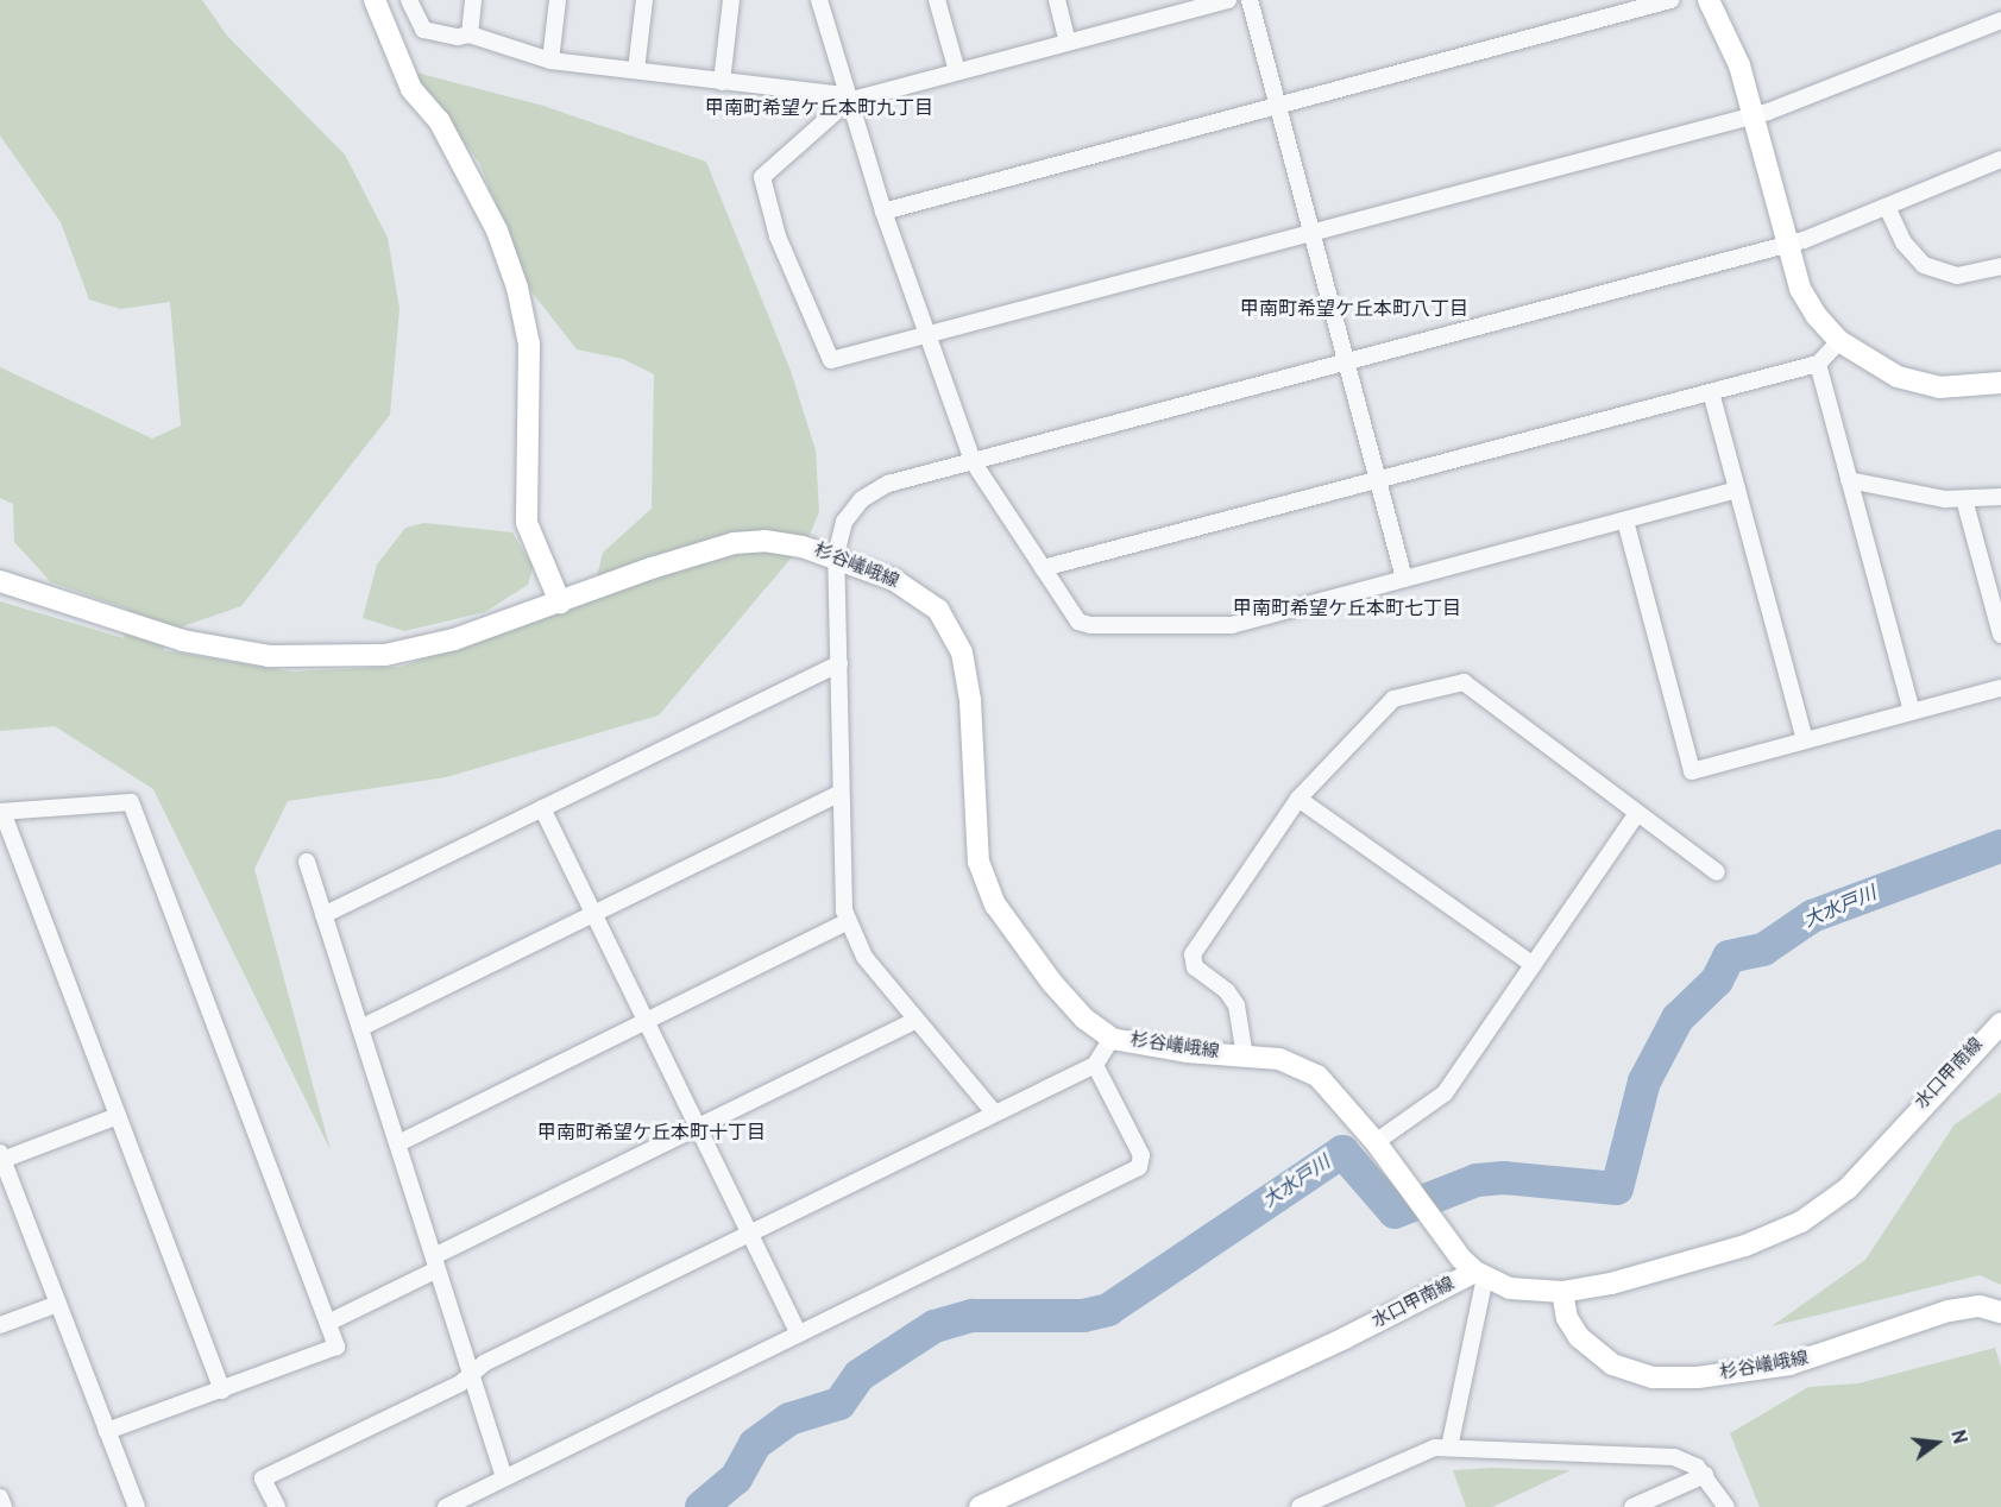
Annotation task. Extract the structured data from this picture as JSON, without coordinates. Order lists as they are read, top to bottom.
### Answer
{
  "streets": {
    "main road": ["杉谷嶬峨線", "水口甲南線"]
  },
  "crossings": [
    ["杉谷嶬峨線", "水口甲南線"]
  ],
  "districts": [
    "甲南町希望ケ丘本町九丁目",
    "甲南町希望ケ丘本町八丁目",
    "甲南町希望ケ丘本町七丁目",
    "甲南町希望ケ丘本町十丁目"
  ],
  "water": ["大水戸川"],
  "north": "right"
}
